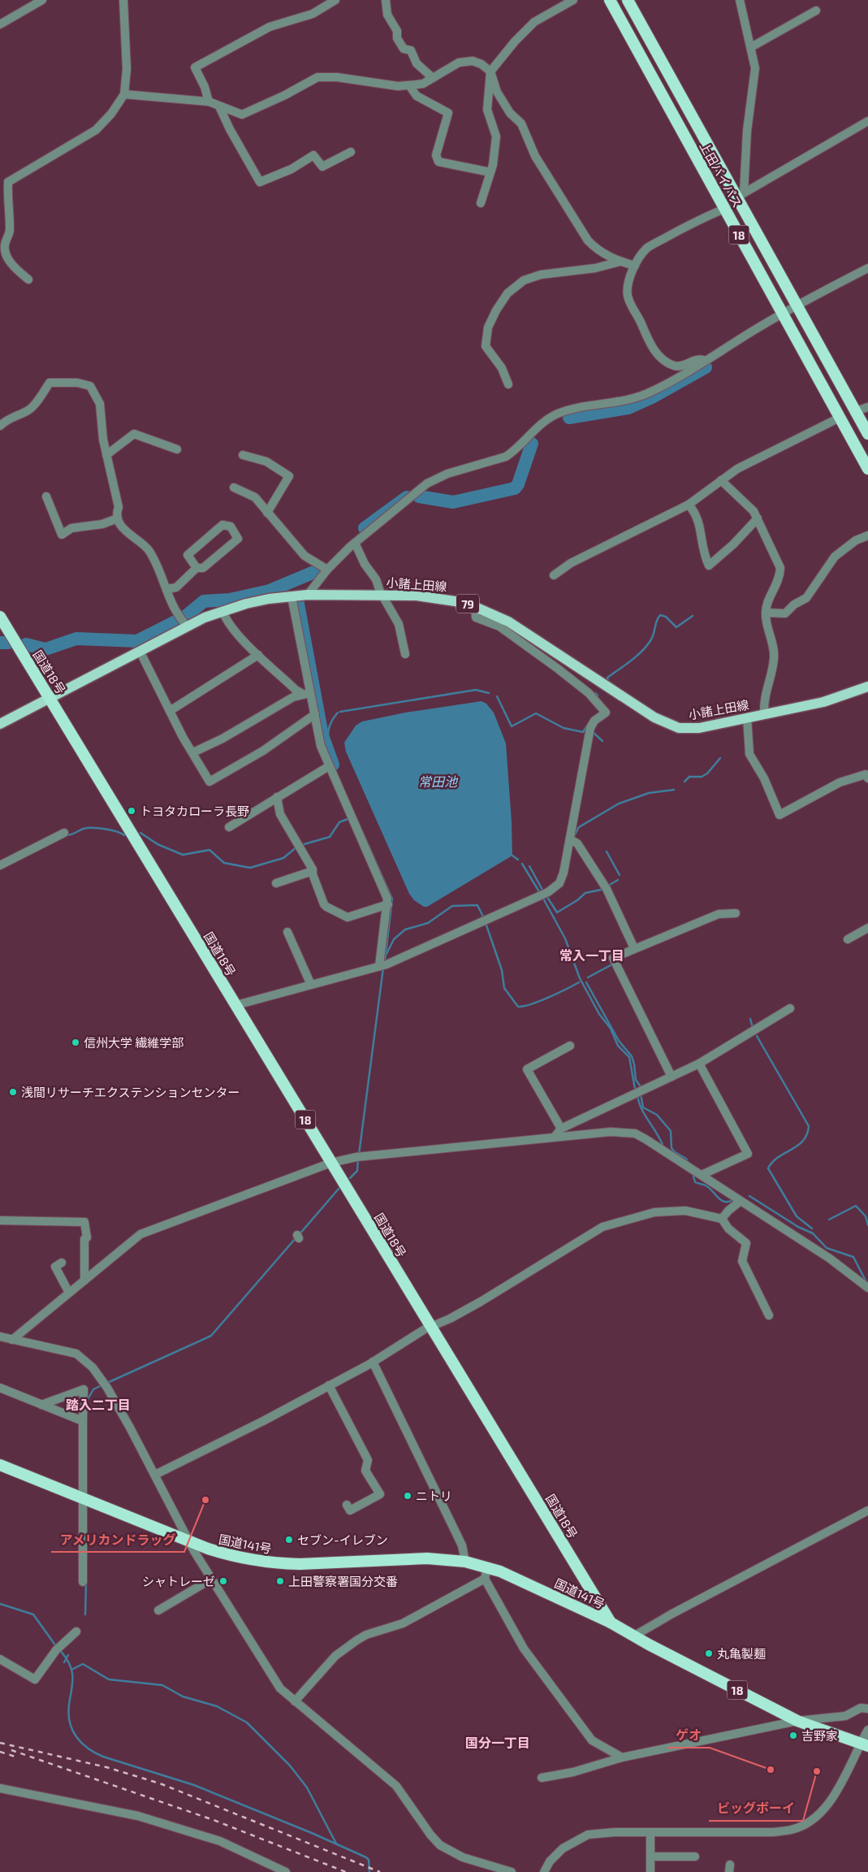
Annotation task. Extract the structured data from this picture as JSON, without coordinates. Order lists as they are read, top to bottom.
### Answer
{
  "streets": {
    "highway": [
      "上田バイパス",
      "18",
      "国道18号",
      "国道141号"
    ],
    "main road": ["小諸上田線", "79"]
  },
  "crossings": [
    ["小諸上田線", "国道18号"],
    ["国道18号", "国道141号"]
  ],
  "districts": ["常入一丁目", "踏入二丁目", "国分一丁目"],
  "water": ["常田池"],
  "places": [
    "トヨタカローラ長野",
    "信州大学 繊維学部",
    "浅間リサーチエクステンションセンター",
    "ニトリ",
    "アメリカンドラッグ",
    "セブン-イレブン",
    "シャトレーゼ",
    "上田警察署国分交番",
    "丸亀製麺",
    "吉野家",
    "ゲオ",
    "ビッグボーイ"
  ]
}
